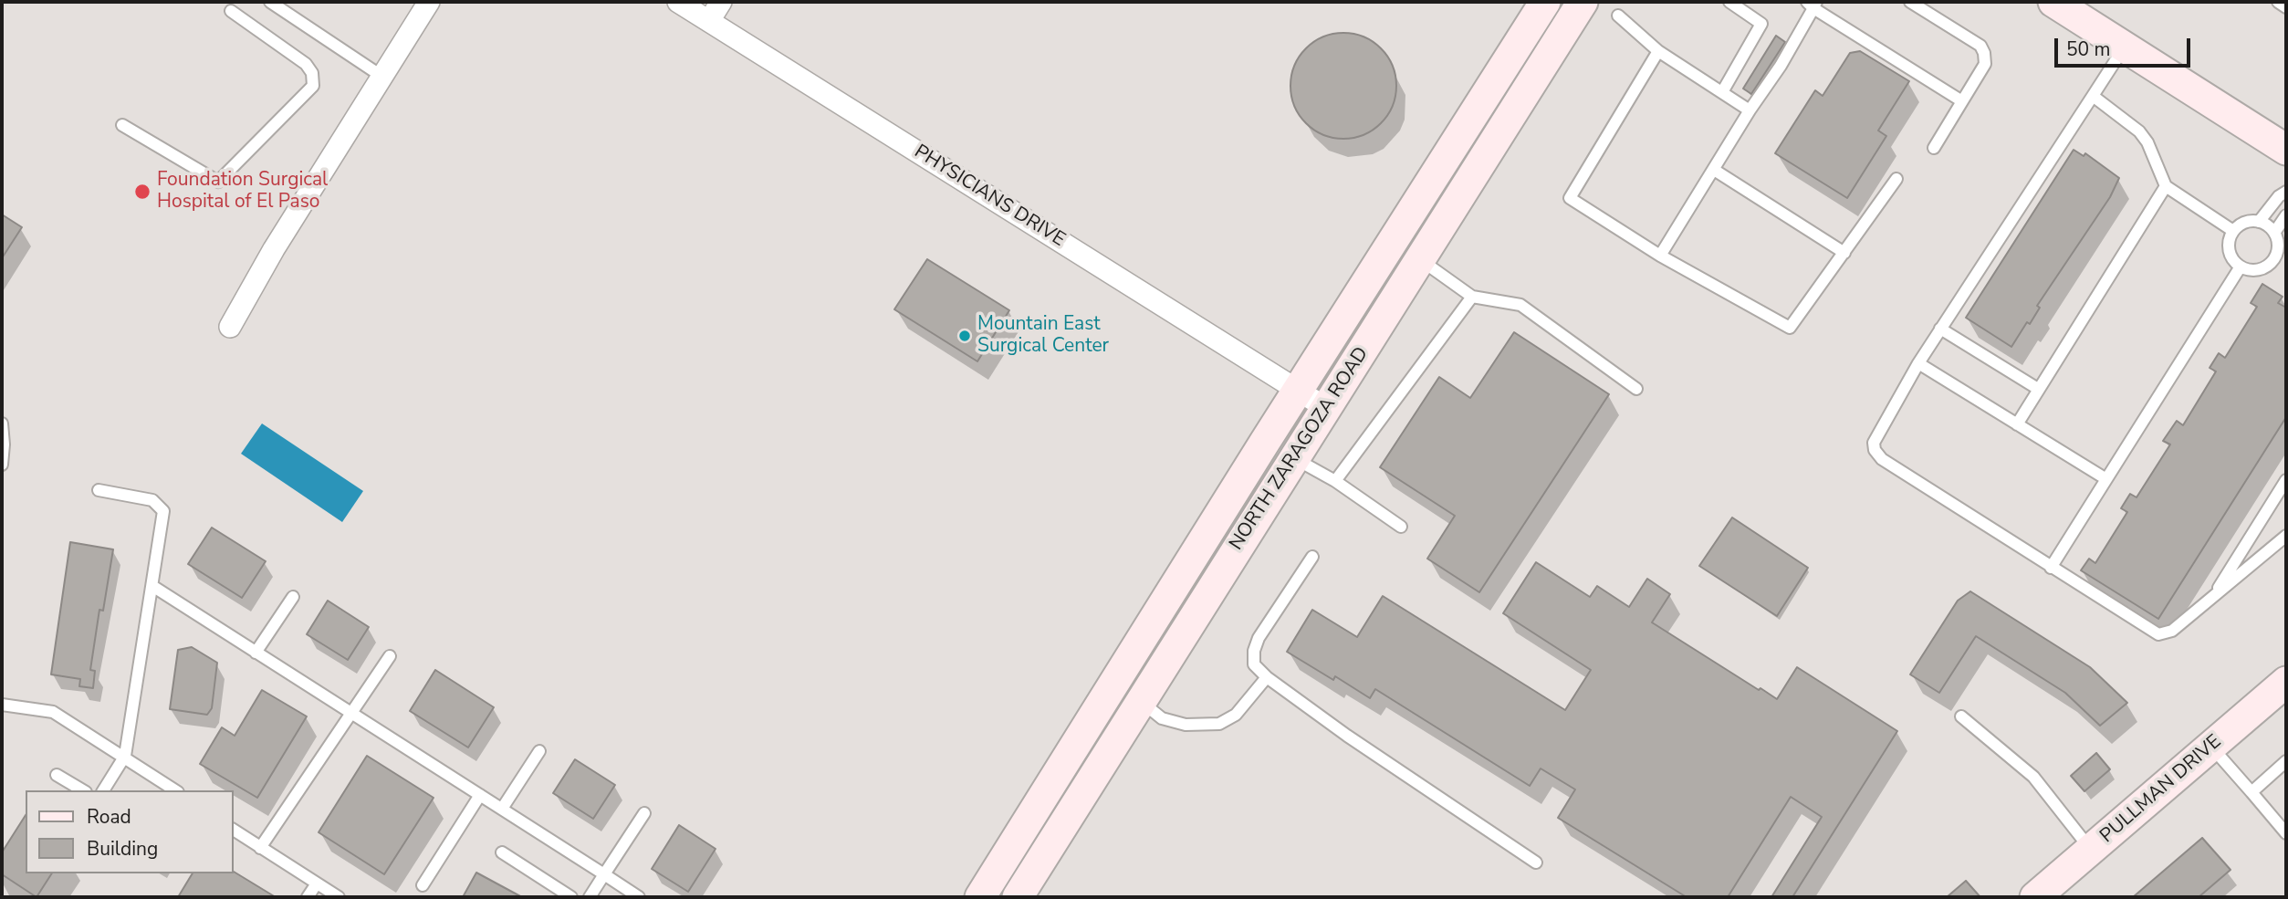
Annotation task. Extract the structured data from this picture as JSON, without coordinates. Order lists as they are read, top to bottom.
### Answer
{
  "streets": {
    "main road": ["NORTH ZARAGOZA ROAD", "PULLMAN DRIVE"],
    "street": ["PHYSICIANS DRIVE"]
  },
  "crossings": [
    ["PHYSICIANS DRIVE", "NORTH ZARAGOZA ROAD"]
  ],
  "places": ["Foundation Surgical Hospital of El Paso", "Mountain East Surgical Center"],
  "legend": ["Road", "Building"],
  "scale_bar": "50 m"
}
